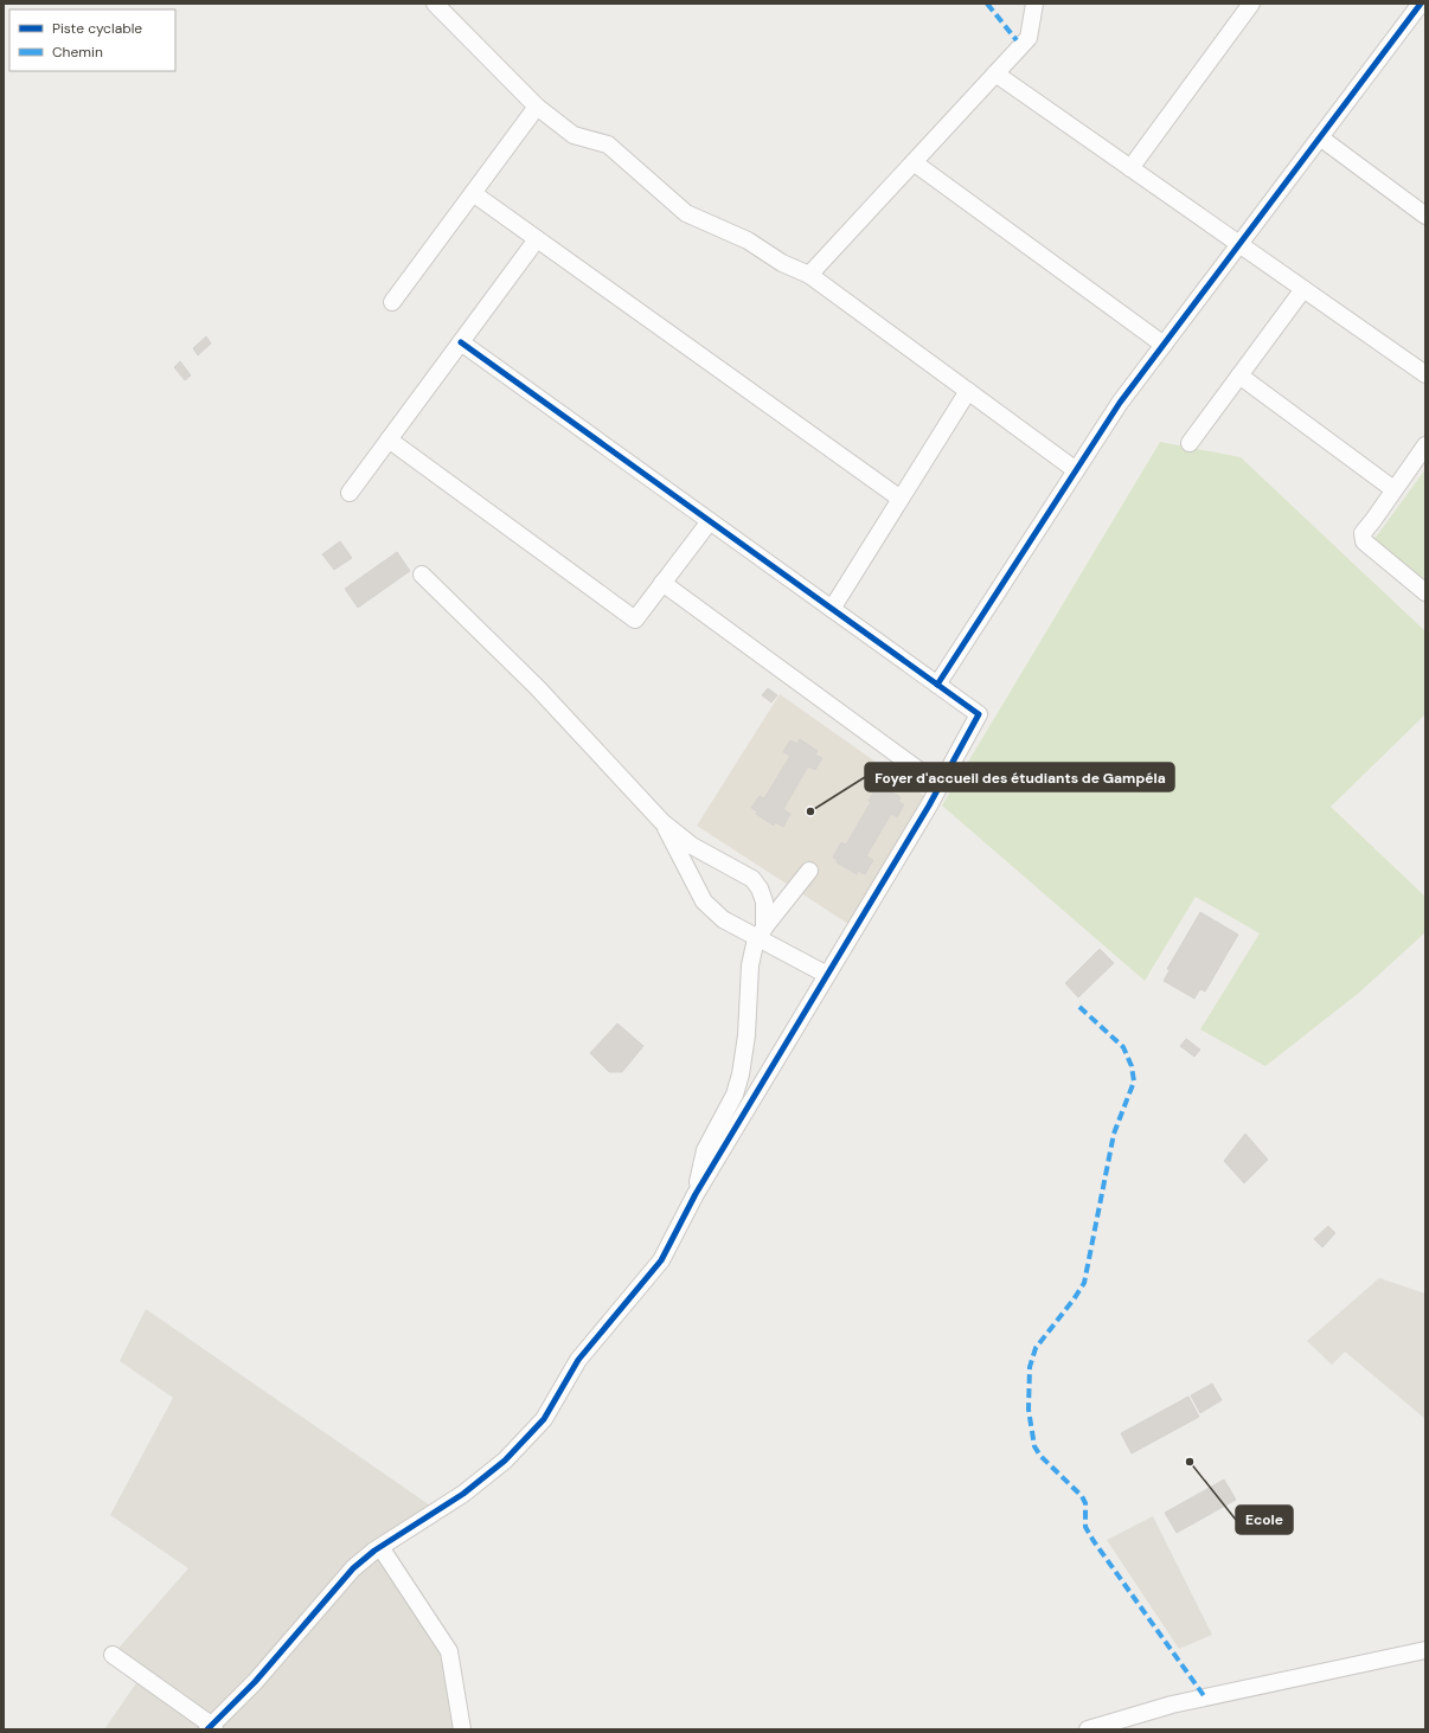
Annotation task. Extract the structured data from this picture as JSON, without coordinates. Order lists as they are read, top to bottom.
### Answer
{
  "places": ["Foyer d'accueil des étudiants de Gampéla", "Ecole"],
  "legend": ["Piste cyclable", "Chemin"]
}
